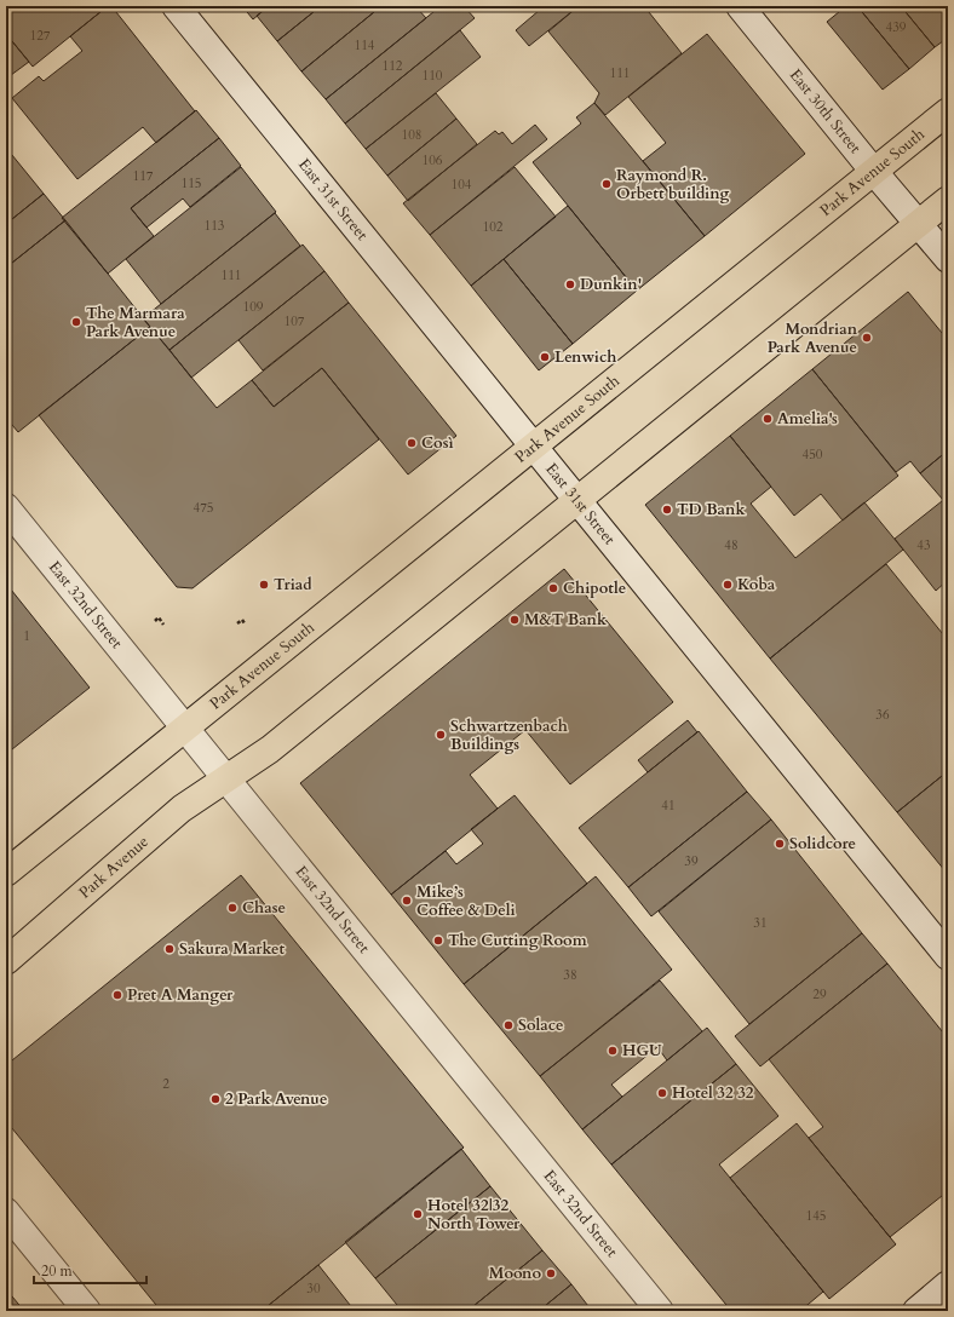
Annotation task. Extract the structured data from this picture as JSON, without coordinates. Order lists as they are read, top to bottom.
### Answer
{
  "streets": {
    "main road": ["Park Avenue South", "Park Avenue"],
    "street": ["East 30th Street", "East 31st Street", "East 32nd Street"]
  },
  "crossings": [
    ["East 30th Street", "Park Avenue South"],
    ["Park Avenue South", "East 31st Street"],
    ["Park Avenue South", "East 32nd Street"],
    ["East 32nd Street", "Park Avenue"]
  ],
  "places": [
    "Raymond R. Orbett building",
    "Dunkin'",
    "The Marmara Park Avenue",
    "Mondrian Park Avenue",
    "Lenwich",
    "Amelia's",
    "Così",
    "TD Bank",
    "Triad",
    "Koba",
    "Chipotle",
    "M&T Bank",
    "Schwartzenbach Buildings",
    "Solidcore",
    "Mike’s Coffee & Deli",
    "Chase",
    "The Cutting Room",
    "Sakura Market",
    "Pret A Manger",
    "Solace",
    "HGU",
    "Hotel 32 32",
    "2 Park Avenue",
    "Hotel 32|32 North Tower",
    "Moono"
  ],
  "house_numbers": [
    "439",
    "127",
    "114",
    "112",
    "111",
    "110",
    "108",
    "106",
    "117",
    "115",
    "104",
    "113",
    "102",
    "111",
    "109",
    "107",
    "450",
    "475",
    "48",
    "43",
    "1",
    "36",
    "41",
    "39",
    "31",
    "38",
    "29",
    "2",
    "145",
    "30"
  ],
  "scale_bar": "20 m"
}
